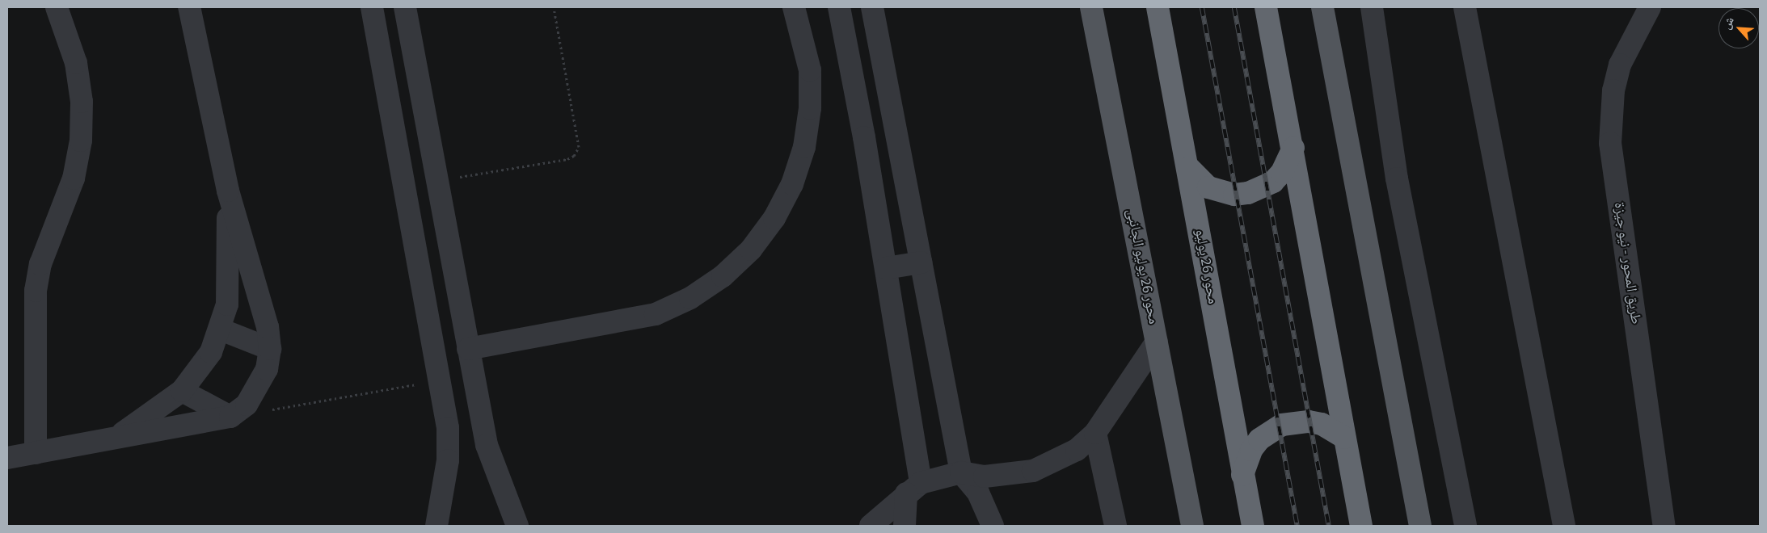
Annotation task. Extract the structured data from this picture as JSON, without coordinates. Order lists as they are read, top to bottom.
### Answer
{
  "streets": {
    "highway": ["محور 26 يوليو"],
    "main road": ["محور 26 يوليو الجانبى"],
    "street": ["طريق المحور - نيو جيزة"]
  },
  "north": "top left"
}
